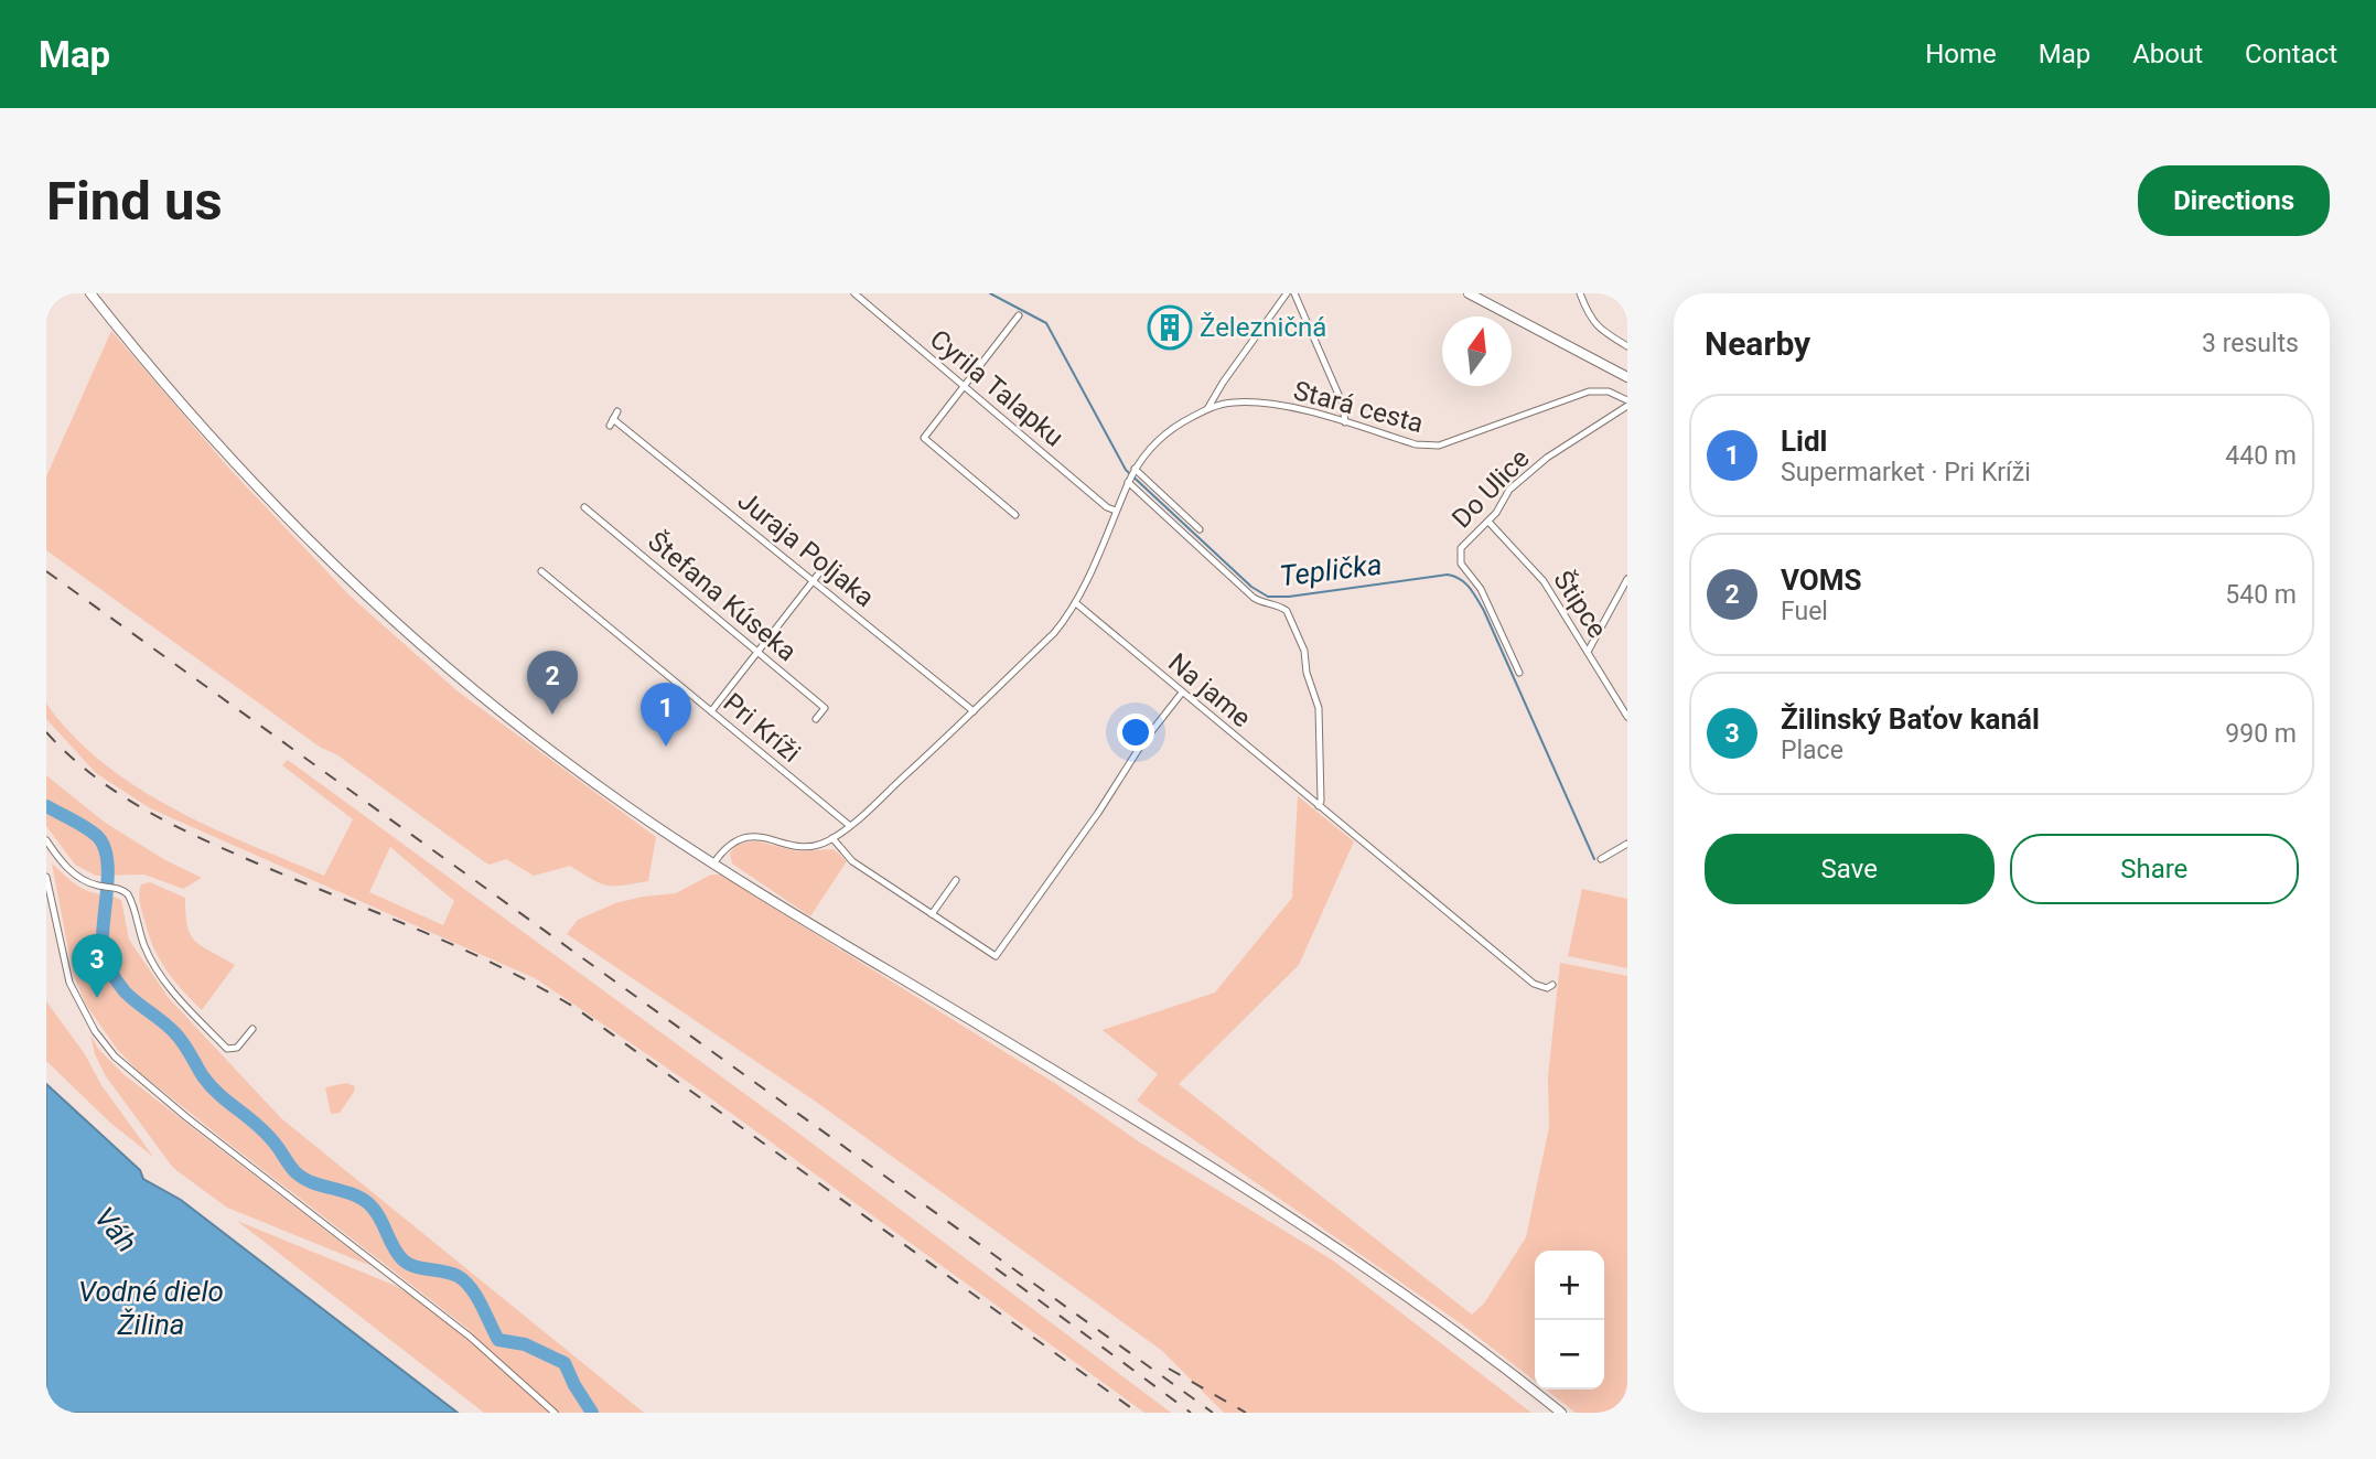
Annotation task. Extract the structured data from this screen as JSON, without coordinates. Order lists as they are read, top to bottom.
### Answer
{
  "streets": {
    "street": [
      "Cyrila Talapku",
      "Stará cesta",
      "Do Ulice",
      "Juraja Poljaka",
      "Štefana Kúseka",
      "Štipce",
      "Na jame",
      "Pri Kríži"
    ]
  },
  "crossings": [
    ["Stará cesta", "Do Ulice"],
    ["Do Ulice", "Štipce"]
  ],
  "water": ["Teplička", "Váh", "Vodné dielo Žilina"],
  "places": {
    "building": ["Železničná"]
  },
  "north": "top",
  "page": {
    "header": "Map",
    "nav": [
      "Home",
      "Map",
      "About",
      "Contact"
    ],
    "buttons": [
      "Directions",
      ["Save", "Share"]
    ],
    "title": "Find us",
    "heading": ["Nearby", "3 results"],
    "list": [
      {
        "mark": "1",
        "name": "Lidl",
        "note": "Supermarket · Pri Kríži",
        "value": "440 m"
      },
      {
        "mark": "2",
        "name": "VOMS",
        "note": "Fuel",
        "value": "540 m"
      },
      {
        "mark": "3",
        "name": "Žilinský Baťov kanál",
        "note": "Place",
        "value": "990 m"
      }
    ],
    "pins": ["2", "1", "3"],
    "map_buttons": ["+", "−"]
  }
}
